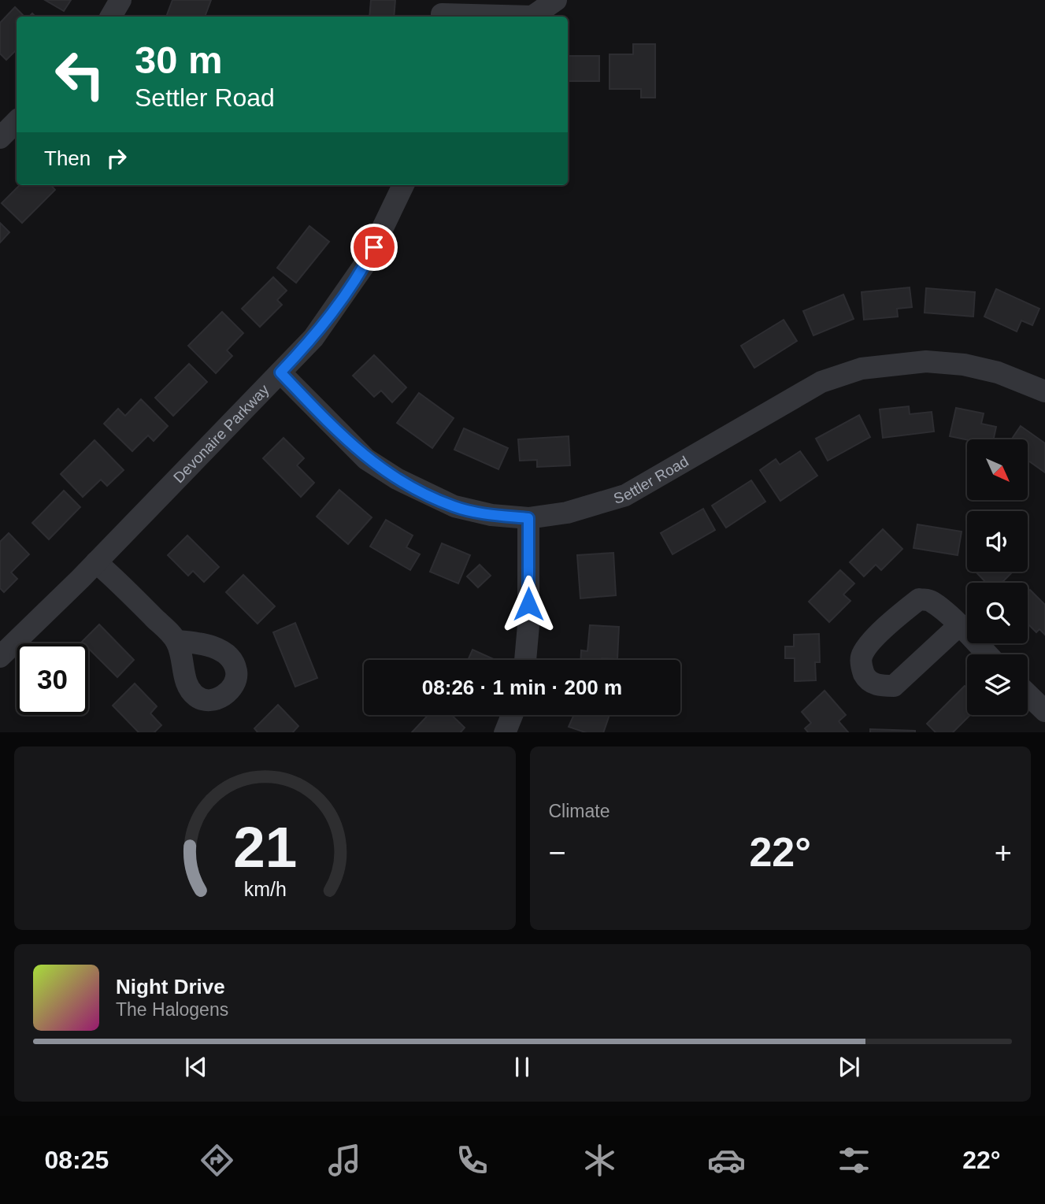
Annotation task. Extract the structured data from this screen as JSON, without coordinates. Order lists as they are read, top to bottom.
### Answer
{
  "streets": {
    "street": ["Devonaire Parkway", "Settler Road"]
  },
  "crossings": [
    ["Devonaire Parkway", "Settler Road"]
  ],
  "north": "bottom right",
  "page": {
    "turn": ["30 m", "Settler Road"],
    "then": "Then",
    "limit": "30",
    "trip": "08:26 · 1 min · 200 m",
    "tile": "Climate",
    "heat": ["−", "22°", "+"],
    "song": ["Night Drive", "The Halogens"],
    "tabs": ["08:25", "22°"],
    "gauge": ["21", "km/h"]
  }
}
